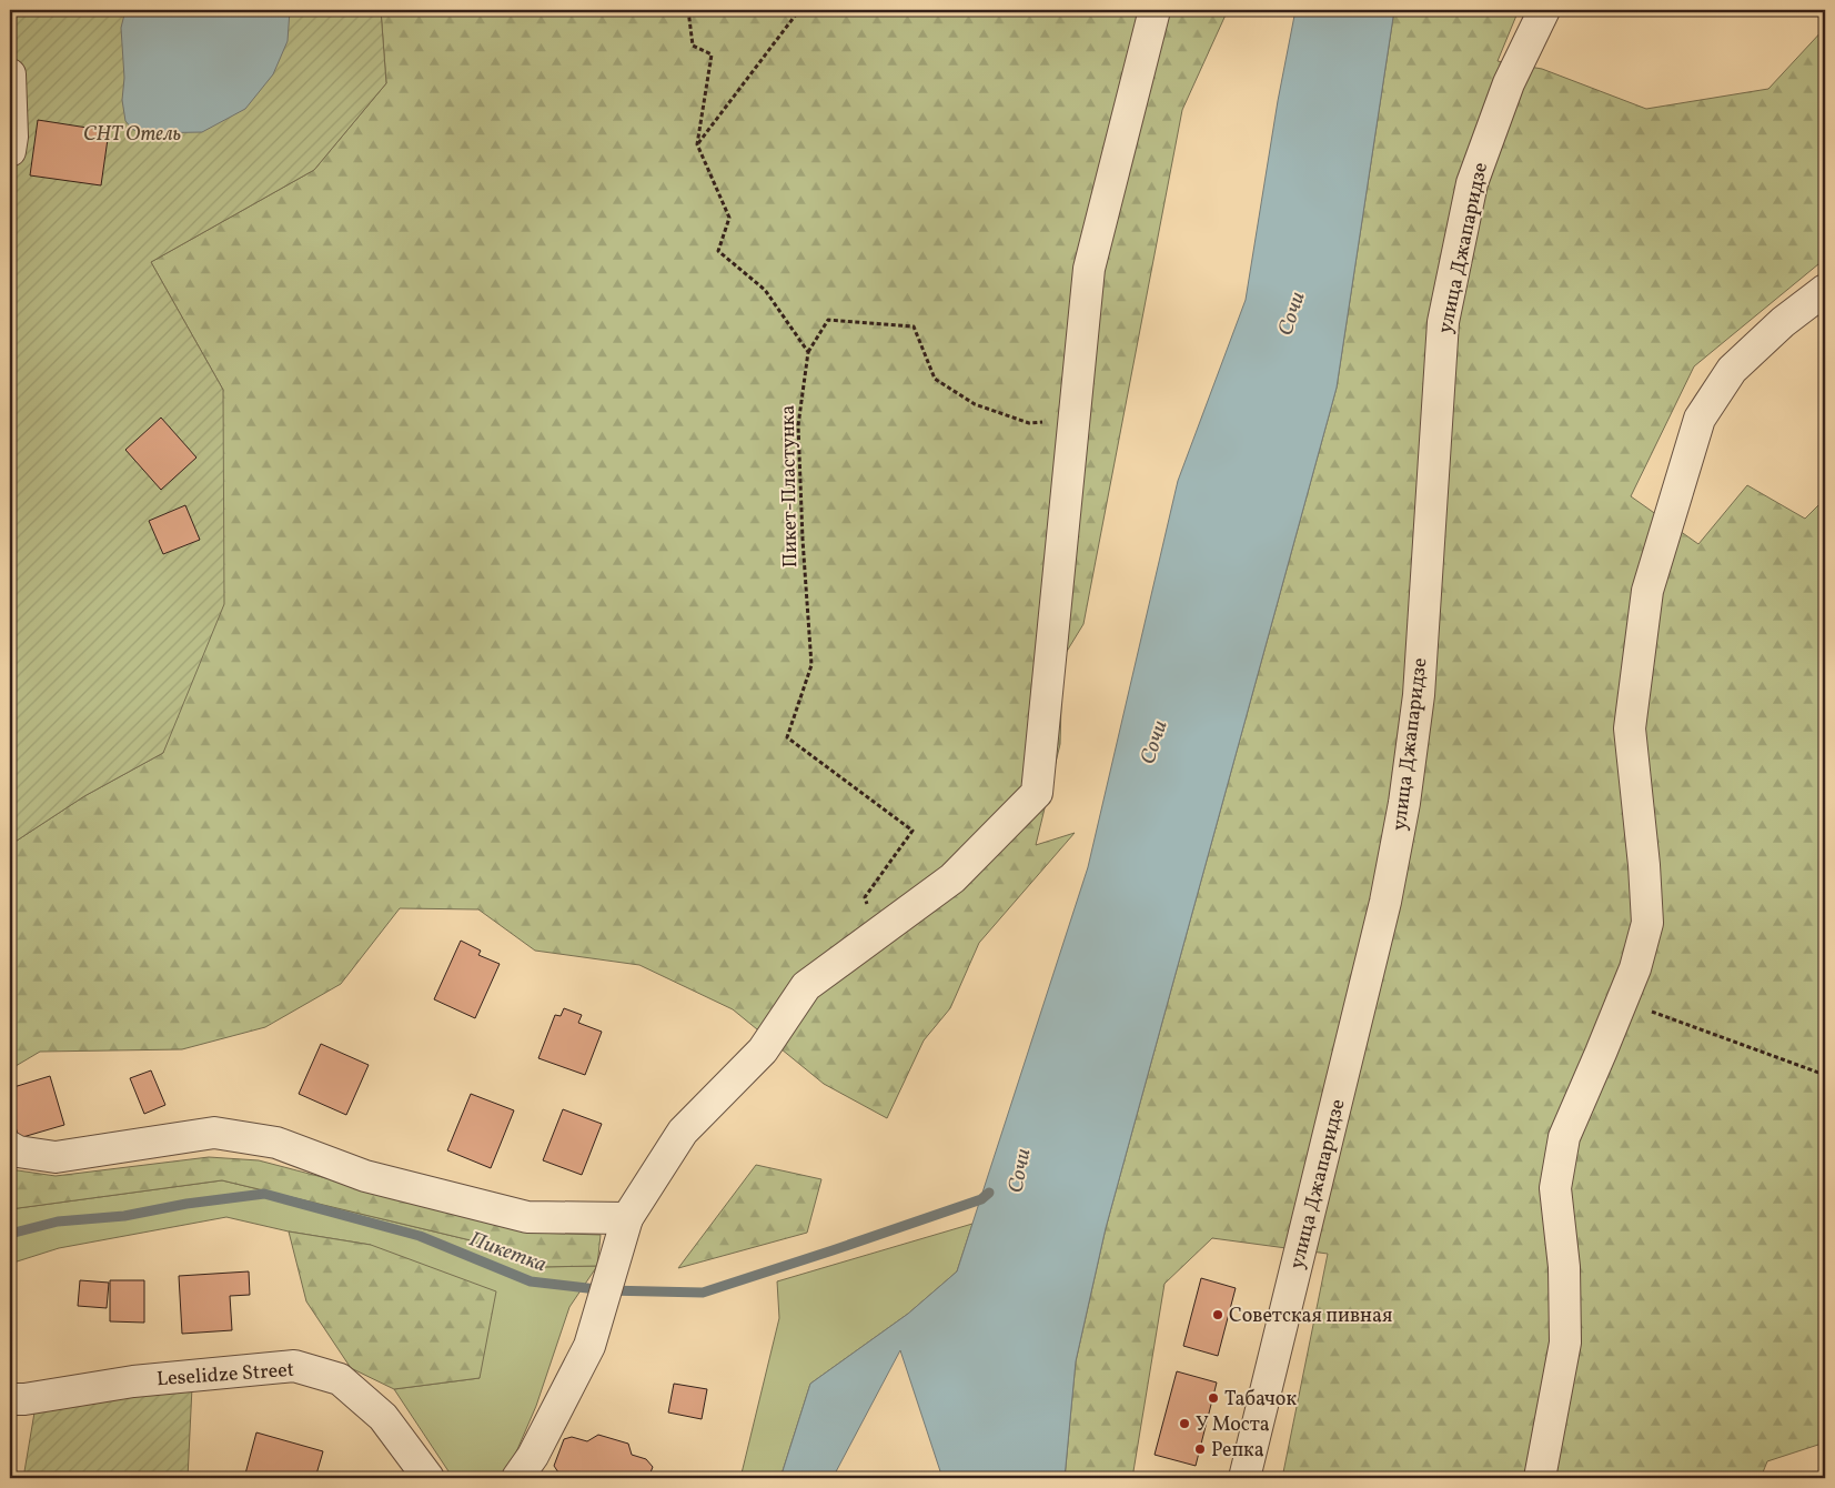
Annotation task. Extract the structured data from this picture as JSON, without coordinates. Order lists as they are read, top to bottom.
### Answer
{
  "streets": {
    "street": ["улица Джапаридзе", "Leselidze Street"],
    "path": ["Пикет-Пластунка"]
  },
  "water": ["Сочи", "Пикетка"],
  "parks": ["СНТ Отель"],
  "places": [
    "Советская пивная",
    "Табачок",
    "У Моста",
    "Репка"
  ]
}
